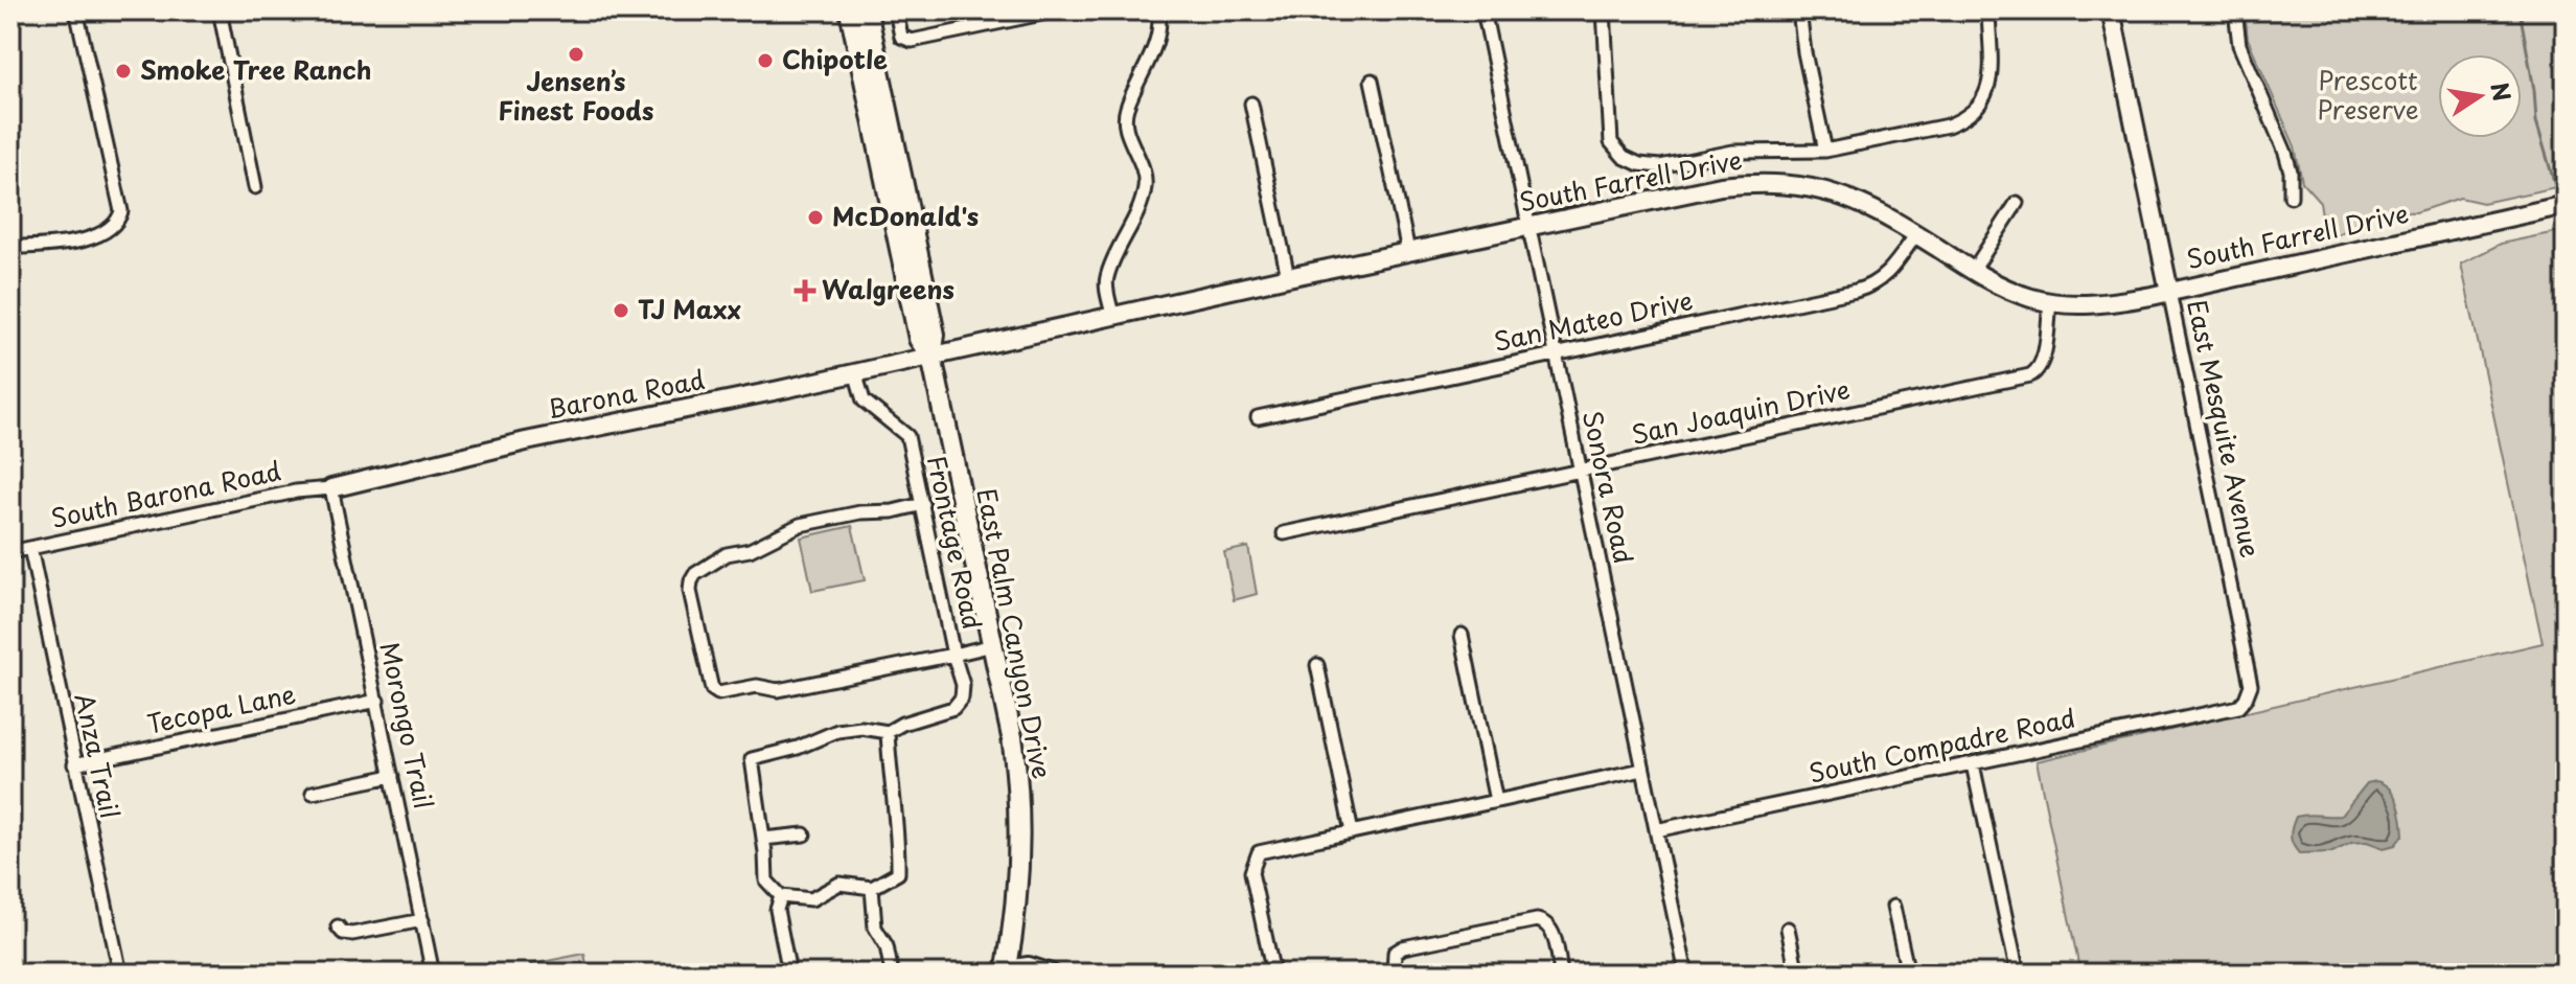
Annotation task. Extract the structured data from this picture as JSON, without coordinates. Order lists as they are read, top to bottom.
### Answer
{
  "streets": {
    "main road": ["East Palm Canyon Drive"],
    "street": [
      "South Farrell Drive",
      "San Mateo Drive",
      "Barona Road",
      "San Joaquin Drive",
      "East Mesquite Avenue",
      "Sonora Road",
      "South Barona Road",
      "Frontage Road",
      "Tecopa Lane",
      "Morongo Trail",
      "South Compadre Road",
      "Anza Trail"
    ]
  },
  "crossings": [
    ["South Farrell Drive", "San Mateo Drive"],
    ["South Farrell Drive", "Barona Road"],
    ["South Farrell Drive", "San Joaquin Drive"],
    ["South Farrell Drive", "East Mesquite Avenue"],
    ["South Farrell Drive", "Sonora Road"],
    ["South Farrell Drive", "East Palm Canyon Drive"],
    ["San Mateo Drive", "Sonora Road"],
    ["Barona Road", "South Barona Road"],
    ["Barona Road", "Frontage Road"],
    ["Barona Road", "East Palm Canyon Drive"],
    ["Barona Road", "Morongo Trail"],
    ["San Joaquin Drive", "Sonora Road"],
    ["East Mesquite Avenue", "South Compadre Road"],
    ["Sonora Road", "South Compadre Road"],
    ["South Barona Road", "Morongo Trail"],
    ["South Barona Road", "Anza Trail"],
    ["Frontage Road", "East Palm Canyon Drive"],
    ["Tecopa Lane", "Morongo Trail"],
    ["Tecopa Lane", "Anza Trail"]
  ],
  "parks": ["Prescott Preserve"],
  "places": {
    "other": [
      "Jensen’s Finest Foods",
      "Chipotle",
      "Smoke Tree Ranch",
      "McDonald's",
      "TJ Maxx"
    ],
    "health": ["Walgreens"]
  },
  "north": "right"
}
